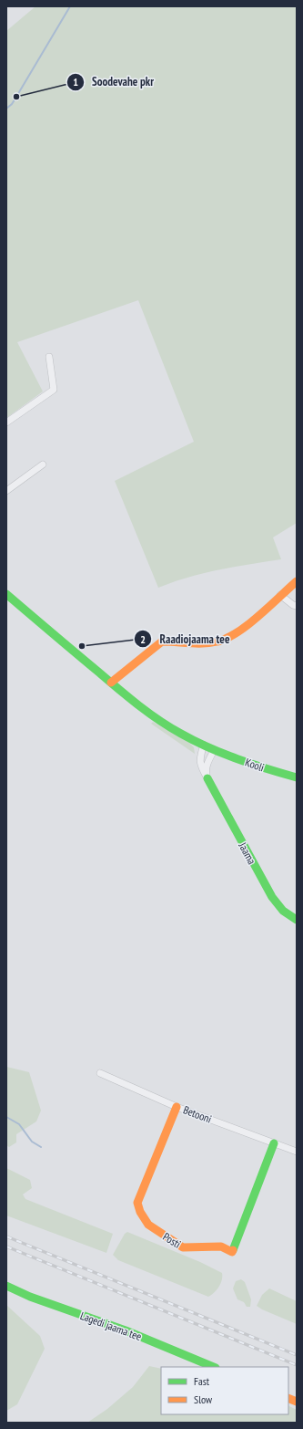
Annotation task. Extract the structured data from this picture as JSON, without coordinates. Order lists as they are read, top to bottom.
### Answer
{
  "streets": {
    "street": [
      "Kooli",
      "Jaama",
      "Betooni",
      "Posti",
      "Lagedi jaama tee"
    ]
  },
  "crossings": [
    ["Kooli", "Jaama"],
    ["Betooni", "Posti"]
  ],
  "places": ["Soodevahe pkr", "Raadiojaama tee"],
  "legend": ["Fast", "Slow"]
}
